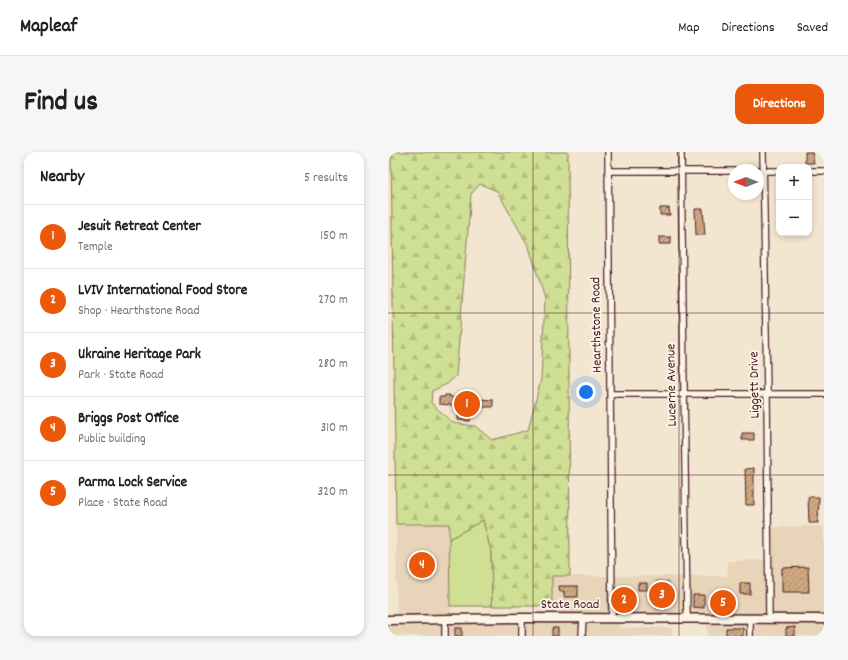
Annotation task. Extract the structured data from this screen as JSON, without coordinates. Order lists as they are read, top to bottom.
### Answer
{
  "streets": {
    "main road": ["State Road"],
    "street": ["Hearthstone Road", "Lucerne Avenue", "Liggett Drive"]
  },
  "crossings": [
    ["Hearthstone Road", "State Road"],
    ["Lucerne Avenue", "State Road"],
    ["Liggett Drive", "State Road"]
  ],
  "north": "left",
  "page": {
    "header": "Mapleaf",
    "nav": ["Map", "Directions", "Saved"],
    "title": "Find us",
    "buttons": "Directions",
    "heading": ["Nearby", "5 results"],
    "map_buttons": ["+", "−"],
    "list": [
      {
        "mark": "1",
        "name": "Jesuit Retreat Center",
        "note": "Temple",
        "value": "150 m"
      },
      {
        "mark": "2",
        "name": "LVIV International Food Store",
        "note": "Shop · Hearthstone Road",
        "value": "270 m"
      },
      {
        "mark": "3",
        "name": "Ukraine Heritage Park",
        "note": "Park · State Road",
        "value": "280 m"
      },
      {
        "mark": "4",
        "name": "Briggs Post Office",
        "note": "Public building",
        "value": "310 m"
      },
      {
        "mark": "5",
        "name": "Parma Lock Service",
        "note": "Place · State Road",
        "value": "320 m"
      }
    ],
    "pins": [
      "1",
      "4",
      "3",
      "2",
      "5"
    ]
  }
}
